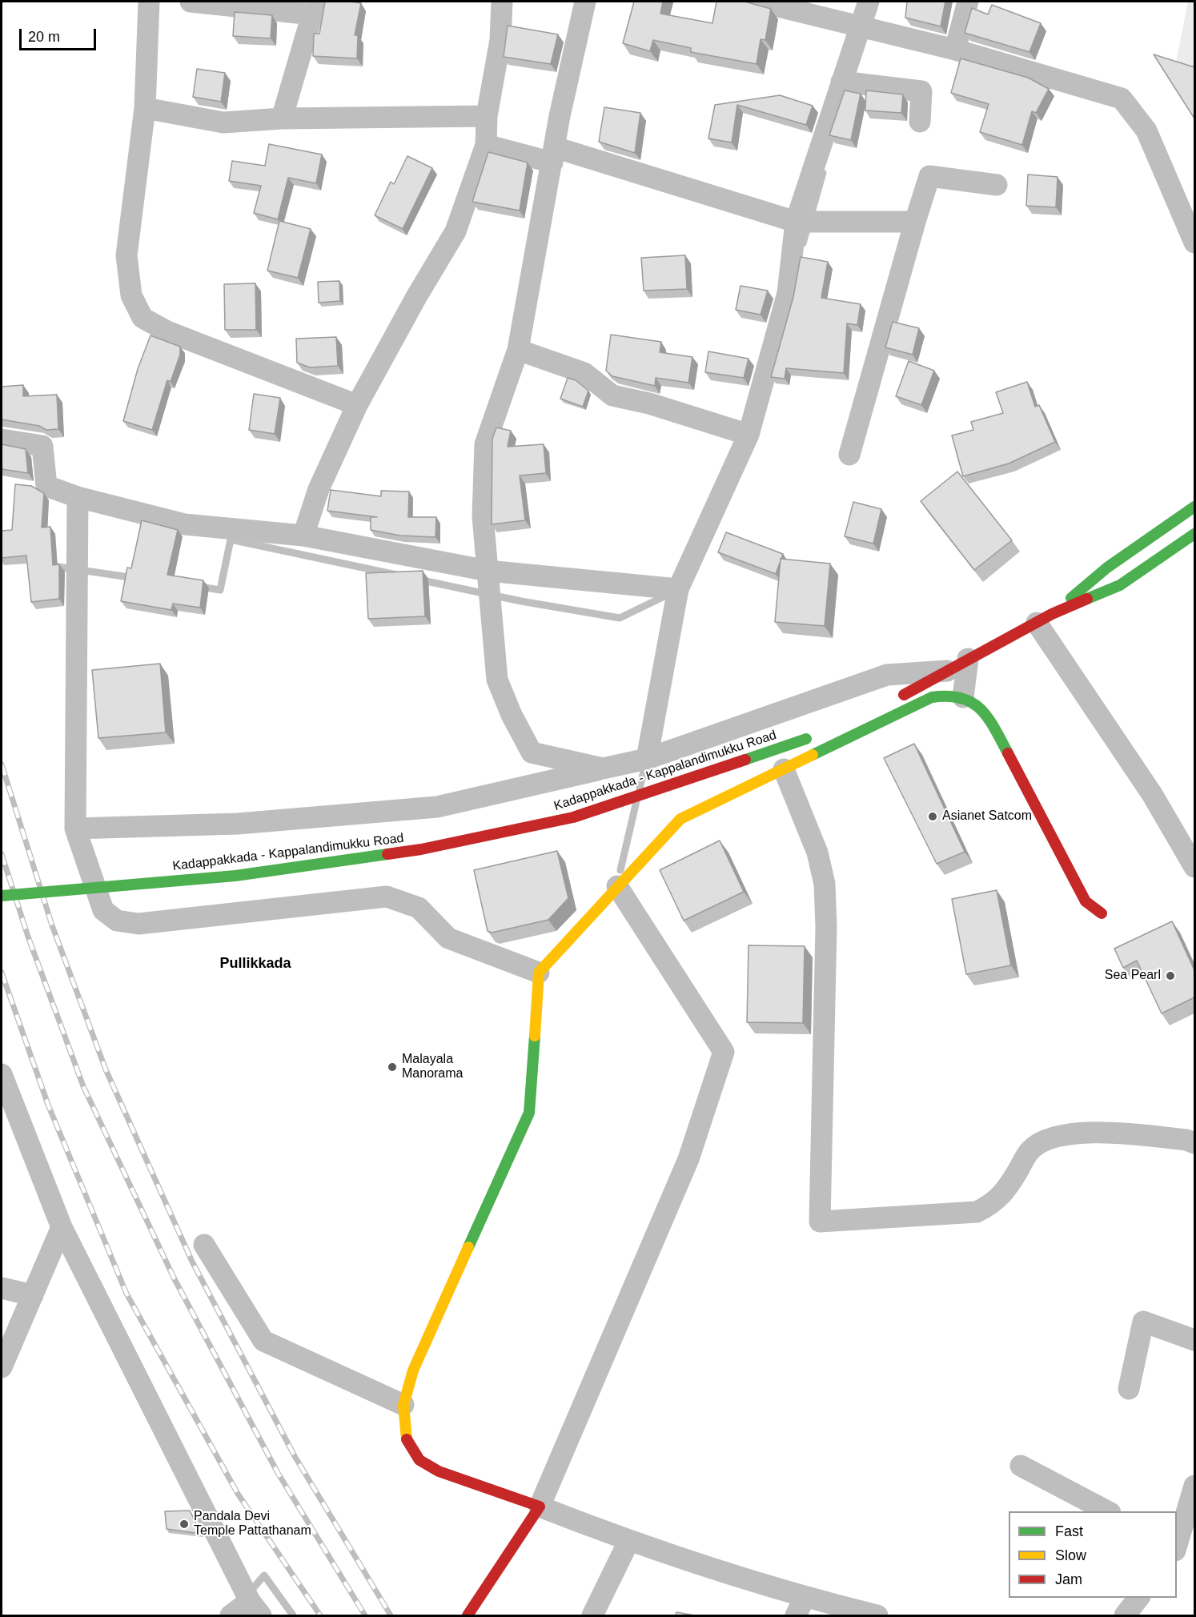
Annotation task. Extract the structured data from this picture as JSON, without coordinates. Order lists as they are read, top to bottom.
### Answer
{
  "streets": {
    "street": ["Kadappakkada - Kappalandimukku Road"]
  },
  "districts": ["Pullikkada"],
  "places": [
    "Asianet Satcom",
    "Sea Pearl",
    "Malayala Manorama",
    "Pandala Devi Temple Pattathanam"
  ],
  "legend": ["Fast", "Slow", "Jam"],
  "scale_bar": "20 m"
}
